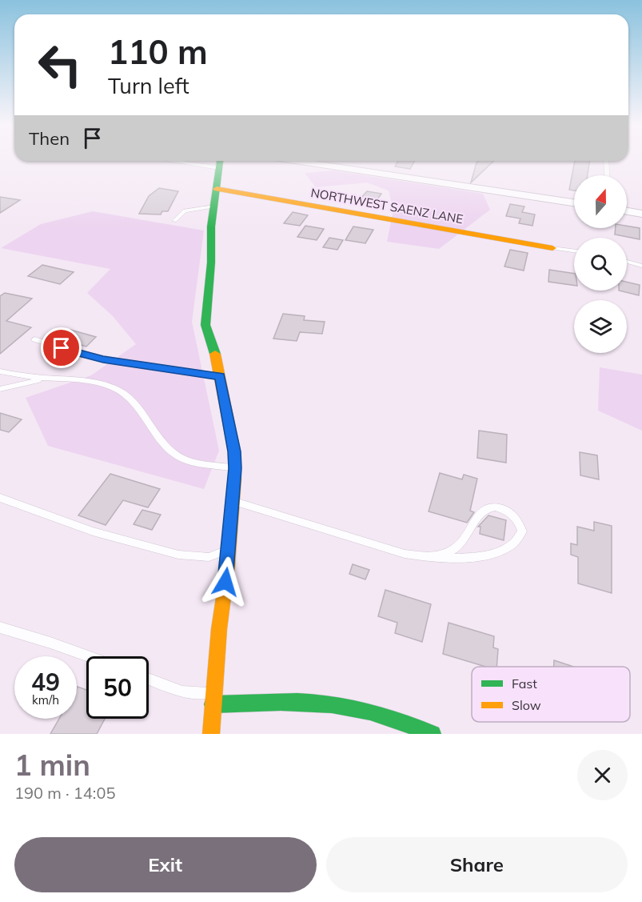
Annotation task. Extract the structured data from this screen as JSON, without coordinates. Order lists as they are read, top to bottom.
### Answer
{
  "streets": {
    "main road": ["NORTHWEST SAENZ LANE"]
  },
  "legend": ["Fast", "Slow"],
  "north": "top",
  "page": {
    "turn": ["110 m", "Turn left"],
    "then": "Then",
    "speed": "49 km/h",
    "limit": "50",
    "heading": ["1 min", "190 m · 14:05"],
    "buttons": ["Exit", "Share"]
  }
}
